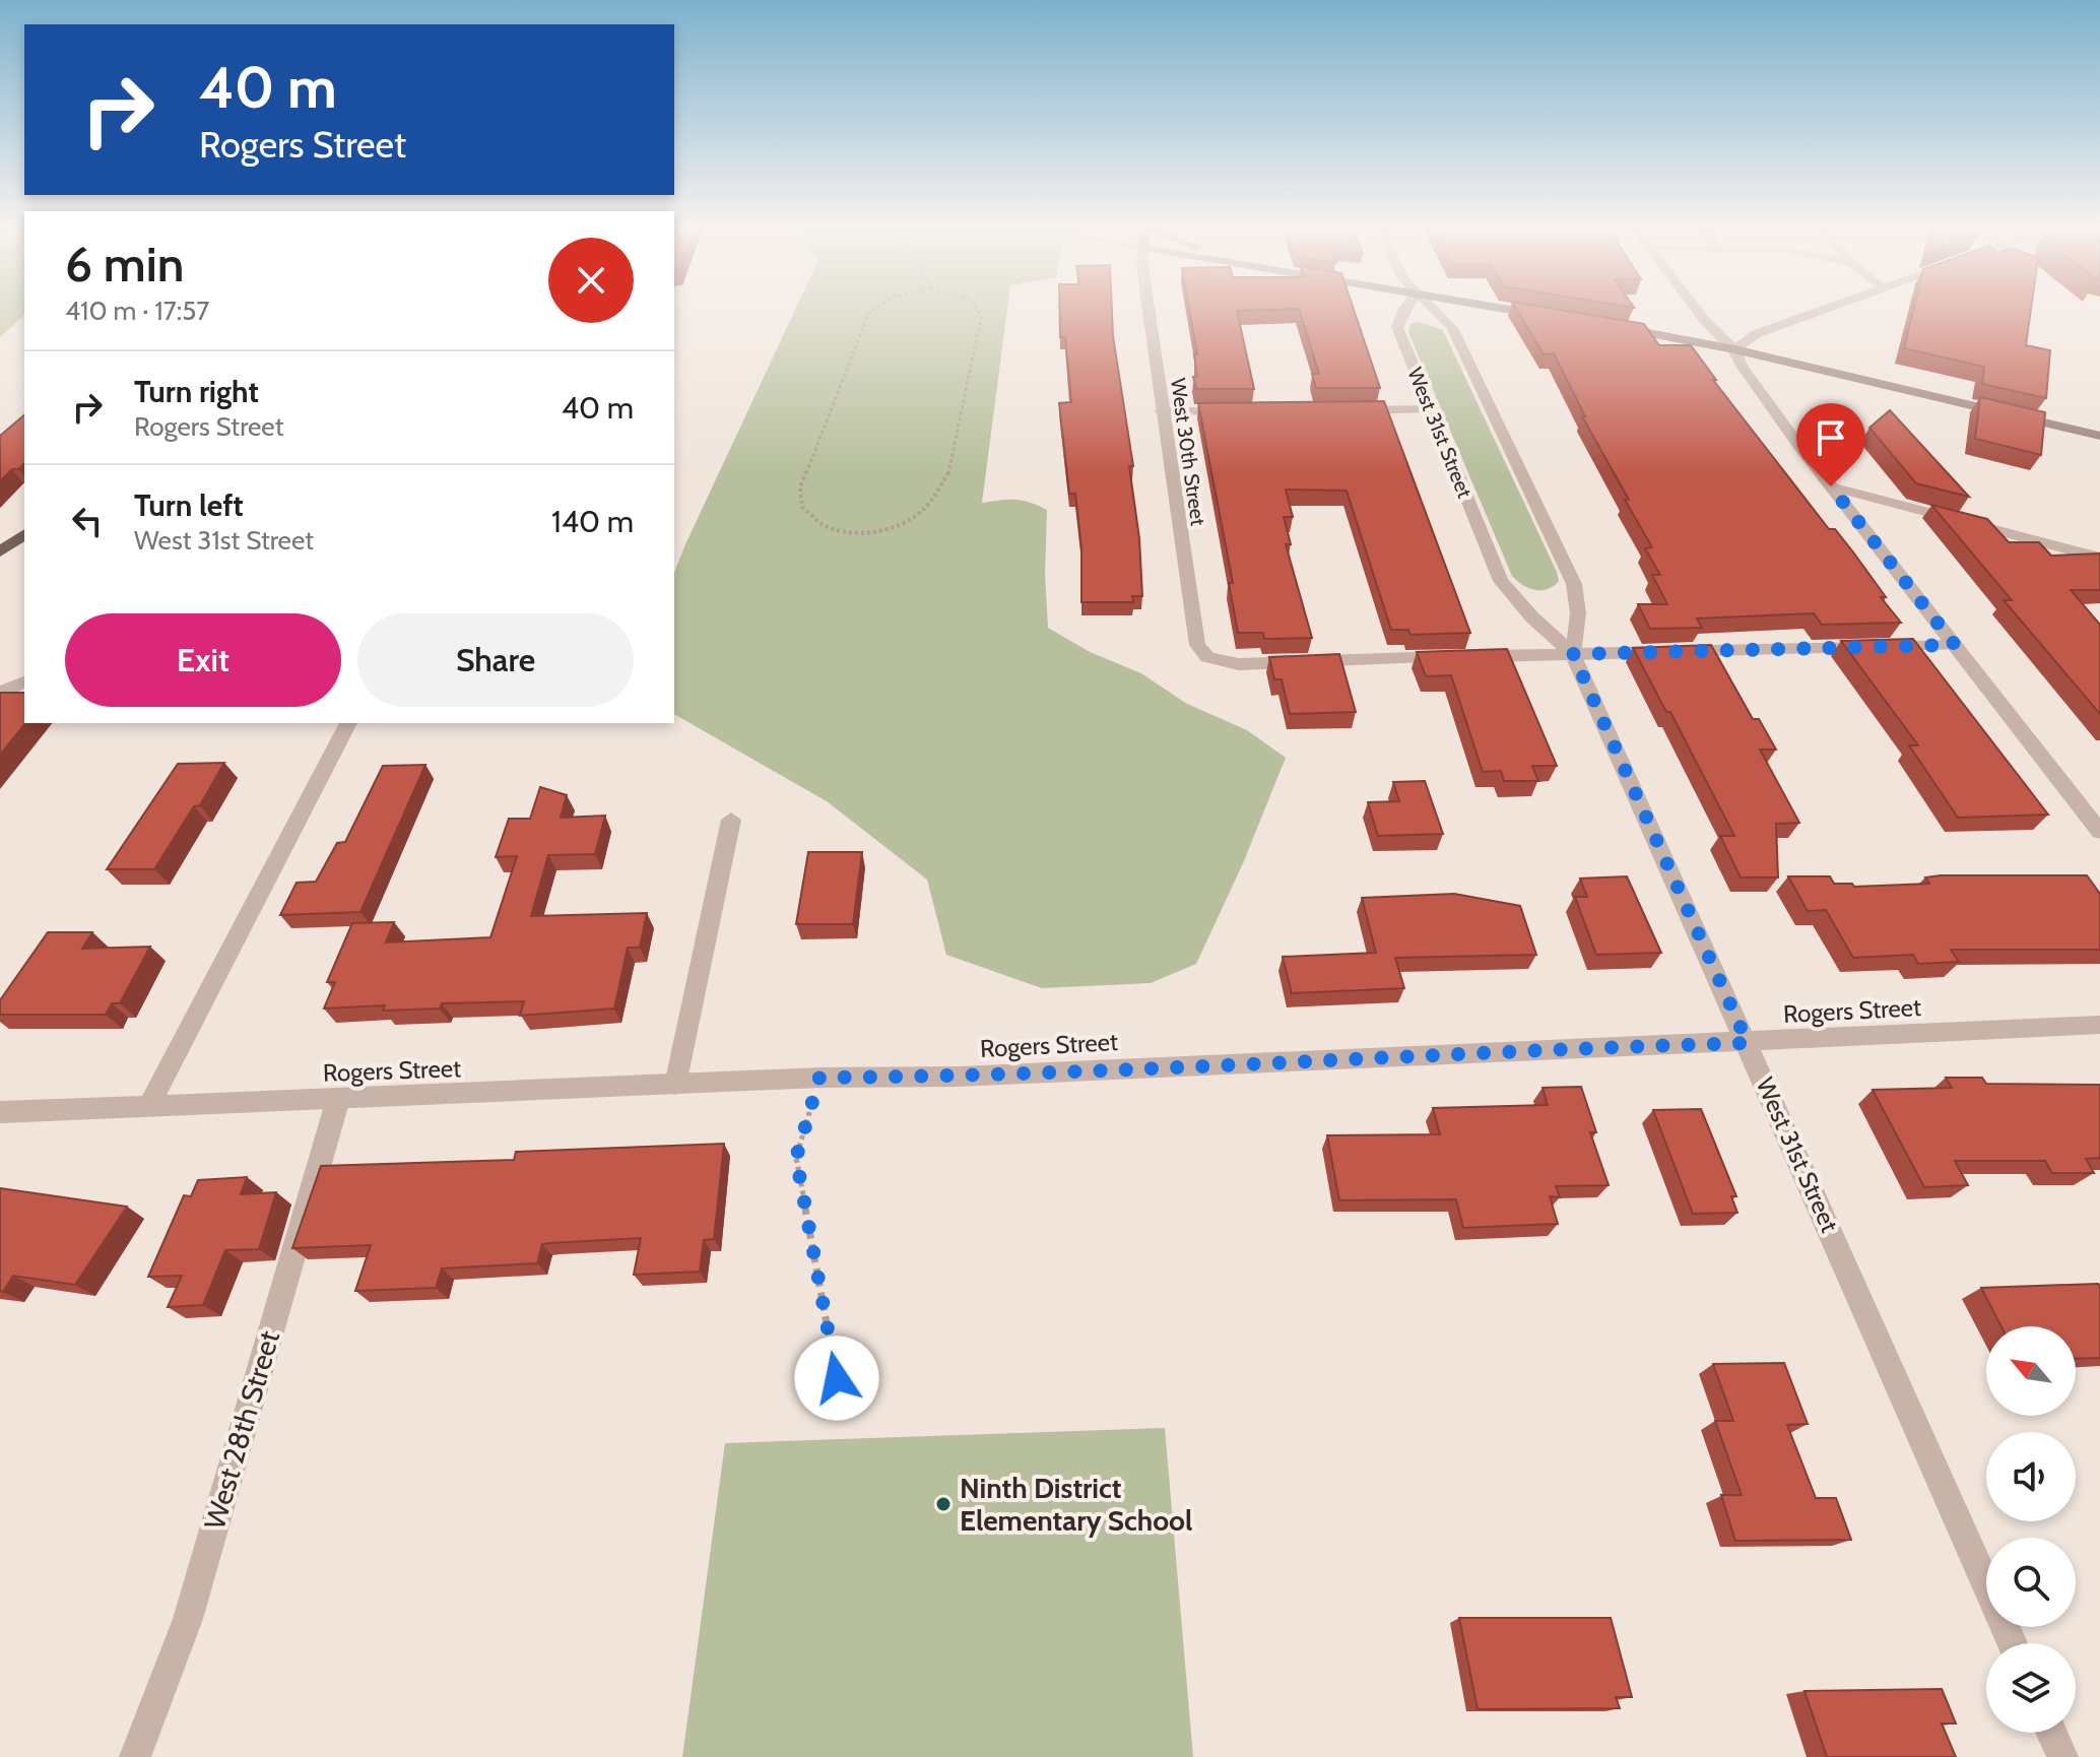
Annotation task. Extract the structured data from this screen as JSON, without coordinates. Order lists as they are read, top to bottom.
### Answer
{
  "streets": {
    "street": [
      "West 31st Street",
      "West 30th Street",
      "Rogers Street",
      "West 28th Street"
    ]
  },
  "crossings": [
    ["West 31st Street", "West 30th Street"],
    ["West 31st Street", "Rogers Street"],
    ["Rogers Street", "West 28th Street"]
  ],
  "places": ["Ninth District Elementary School"],
  "north": "top left",
  "page": {
    "turn": ["40 m", "Rogers Street"],
    "heading": ["6 min", "410 m · 17:57"],
    "list": [
      {
        "name": "Turn right",
        "note": "Rogers Street",
        "value": "40 m"
      },
      {
        "name": "Turn left",
        "note": "West 31st Street",
        "value": "140 m"
      }
    ],
    "buttons": ["Exit", "Share"]
  }
}
